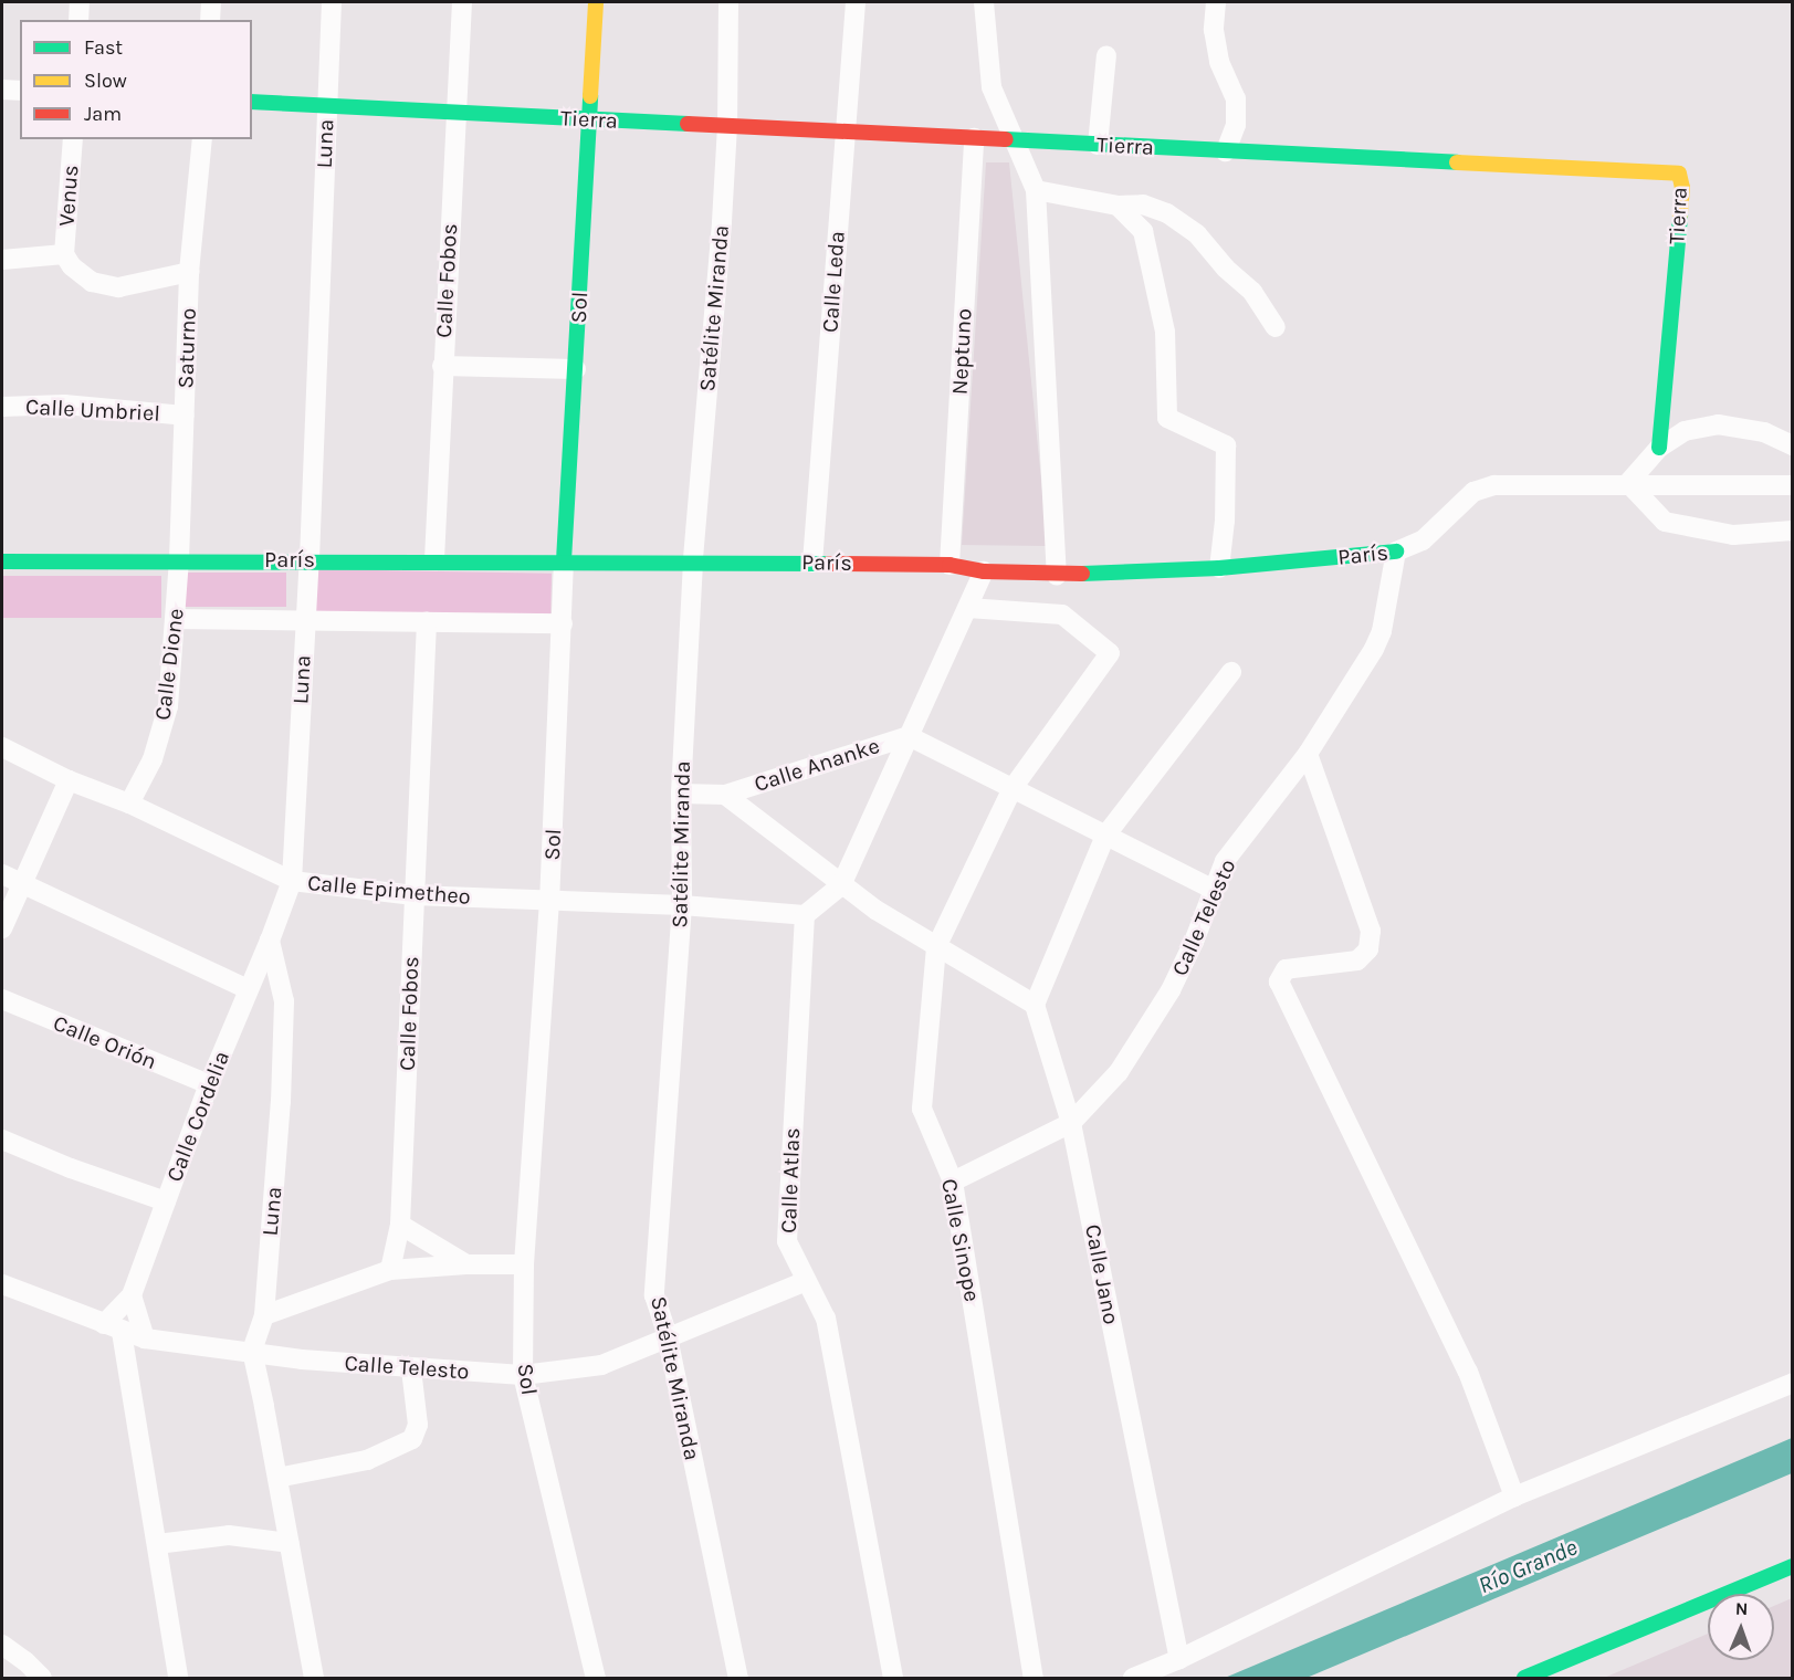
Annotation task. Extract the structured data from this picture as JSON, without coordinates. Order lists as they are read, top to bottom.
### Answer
{
  "streets": {
    "street": [
      "Tierra",
      "Luna",
      "Venus",
      "Calle Fobos",
      "Calle Leda",
      "Sol",
      "Satélite Miranda",
      "Saturno",
      "Neptuno",
      "Calle Umbriel",
      "París",
      "Calle Dione",
      "Calle Ananke",
      "Calle Epimetheo",
      "Calle Telesto",
      "Calle Orión",
      "Calle Cordelia",
      "Calle Atlas",
      "Calle Sinope",
      "Calle Jano"
    ]
  },
  "crossings": [
    ["Tierra", "Luna"],
    ["Tierra", "Calle Fobos"],
    ["Tierra", "Calle Leda"],
    ["Tierra", "Sol"],
    ["Tierra", "Satélite Miranda"],
    ["Tierra", "Neptuno"],
    ["Luna", "París"],
    ["Luna", "Calle Epimetheo"],
    ["Luna", "Calle Telesto"],
    ["Luna", "Calle Cordelia"],
    ["Calle Fobos", "París"],
    ["Calle Fobos", "Calle Epimetheo"],
    ["Calle Leda", "París"],
    ["Sol", "París"],
    ["Sol", "Calle Epimetheo"],
    ["Sol", "Calle Telesto"],
    ["Satélite Miranda", "París"],
    ["Satélite Miranda", "Calle Ananke"],
    ["Satélite Miranda", "Calle Epimetheo"],
    ["Satélite Miranda", "Calle Telesto"],
    ["Saturno", "Calle Umbriel"],
    ["Saturno", "París"],
    ["Saturno", "Calle Dione"],
    ["Neptuno", "París"],
    ["París", "Calle Dione"],
    ["París", "Calle Telesto"],
    ["Calle Dione", "Calle Epimetheo"],
    ["Calle Epimetheo", "Calle Atlas"],
    ["Calle Telesto", "Calle Cordelia"],
    ["Calle Telesto", "Calle Atlas"],
    ["Calle Telesto", "Calle Sinope"],
    ["Calle Telesto", "Calle Jano"],
    ["Calle Orión", "Calle Cordelia"]
  ],
  "water": ["Río Grande"],
  "legend": ["Fast", "Slow", "Jam"],
  "north": "top"
}
